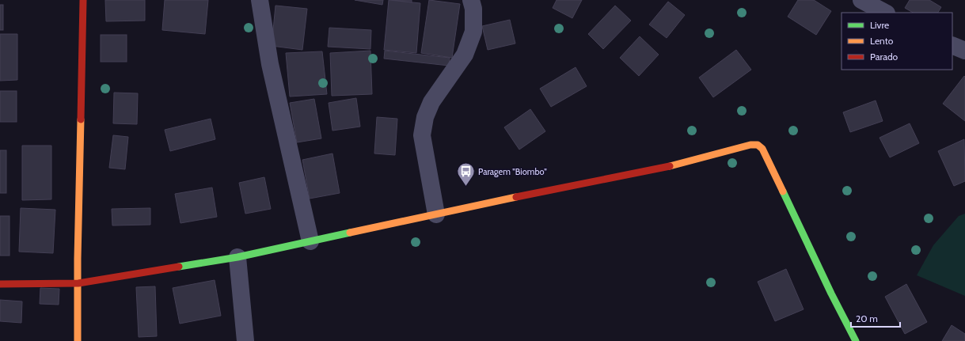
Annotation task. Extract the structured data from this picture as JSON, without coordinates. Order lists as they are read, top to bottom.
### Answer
{
  "places": {
    "bus stop": ["Paragem \"Biombo\""]
  },
  "legend": ["Livre", "Lento", "Parado"],
  "scale_bar": "20 m"
}
